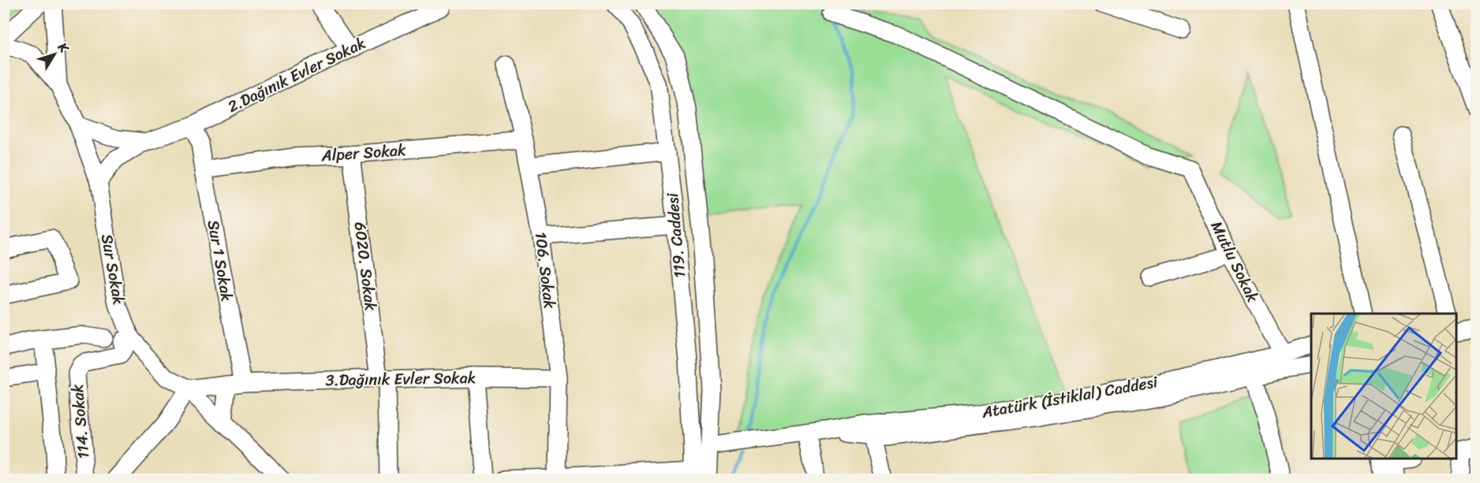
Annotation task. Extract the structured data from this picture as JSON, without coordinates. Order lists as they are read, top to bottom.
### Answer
{
  "streets": {
    "street": [
      "2.Dağınık Evler Sokak",
      "Alper Sokak",
      "119. Caddesi",
      "Sur 1 Sokak",
      "Mutlu Sokak",
      "6020. Sokak",
      "Sur Sokak",
      "106. Sokak",
      "3.Dağınık Evler Sokak",
      "Atatürk (İstiklal) Caddesi",
      "114. Sokak"
    ]
  },
  "crossings": [
    ["2.Dağınık Evler Sokak", "Sur 1 Sokak"],
    ["2.Dağınık Evler Sokak", "Sur Sokak"],
    ["Alper Sokak", "Sur 1 Sokak"],
    ["Alper Sokak", "6020. Sokak"],
    ["Alper Sokak", "106. Sokak"],
    ["119. Caddesi", "Atatürk (İstiklal) Caddesi"],
    ["Sur 1 Sokak", "Sur Sokak"],
    ["Sur 1 Sokak", "3.Dağınık Evler Sokak"],
    ["Mutlu Sokak", "Atatürk (İstiklal) Caddesi"],
    ["6020. Sokak", "3.Dağınık Evler Sokak"],
    ["Sur Sokak", "114. Sokak"],
    ["106. Sokak", "3.Dağınık Evler Sokak"]
  ],
  "north": "top right"
}
